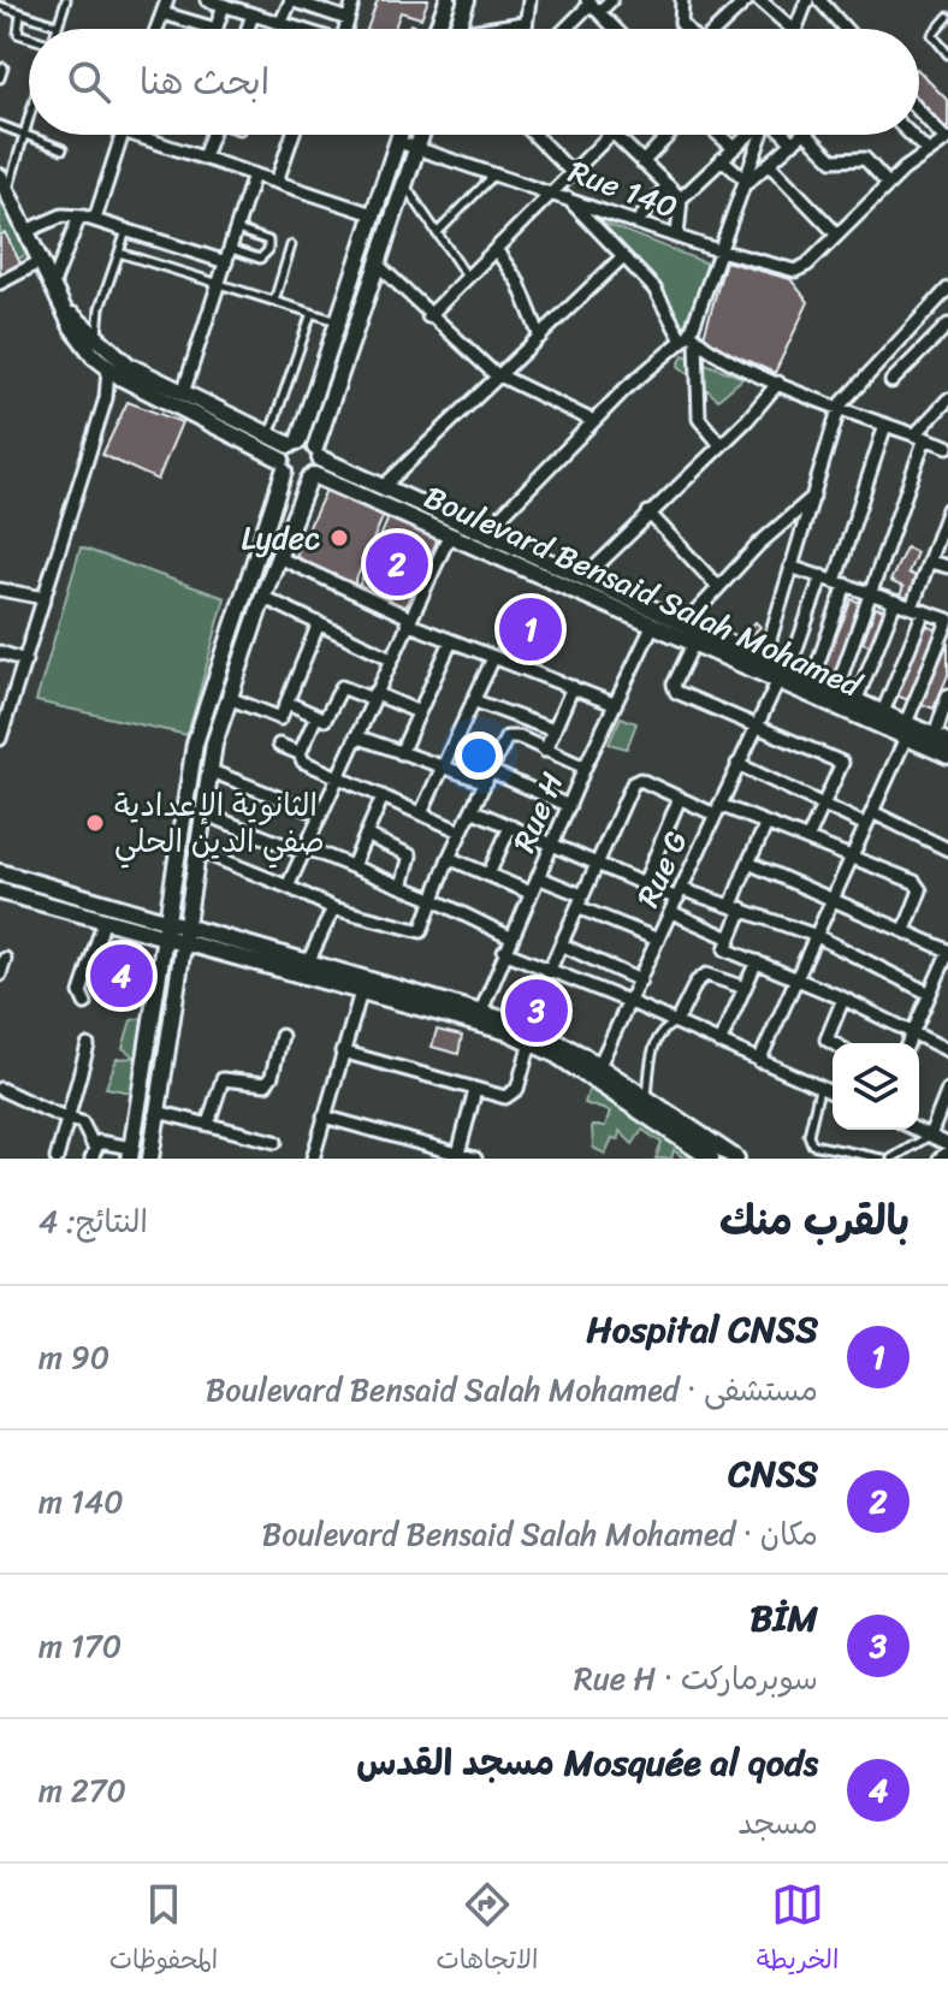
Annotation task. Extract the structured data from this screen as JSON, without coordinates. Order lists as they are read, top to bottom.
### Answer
{
  "streets": {
    "street": [
      "Rue 140",
      "Boulevard Bensaid Salah Mohamed",
      "Rue H",
      "Rue G"
    ]
  },
  "crossings": [
    ["Boulevard Bensaid Salah Mohamed", "Rue H"],
    ["Boulevard Bensaid Salah Mohamed", "Rue G"]
  ],
  "places": ["Lydec", "الثانوية الإعدادية صفي الدين الحلي"],
  "page": {
    "search": "ابحث هنا",
    "pins": [
      "2",
      "1",
      "4",
      "3"
    ],
    "heading": ["بالقرب منك", "النتائج: 4"],
    "list": [
      {
        "mark": "1",
        "name": "Hospital CNSS",
        "note": "مستشفى · Boulevard Bensaid Salah Mohamed",
        "value": "90 m"
      },
      {
        "mark": "2",
        "name": "CNSS",
        "note": "مكان · Boulevard Bensaid Salah Mohamed",
        "value": "140 m"
      },
      {
        "mark": "3",
        "name": "BİM",
        "note": "سوبرماركت · Rue H",
        "value": "170 m"
      },
      {
        "mark": "4",
        "name": "Mosquée al qods مسجد القدس",
        "note": "مسجد",
        "value": "270 m"
      }
    ],
    "nav": ["الخريطة", "الاتجاهات", "المحفوظات"]
  }
}
